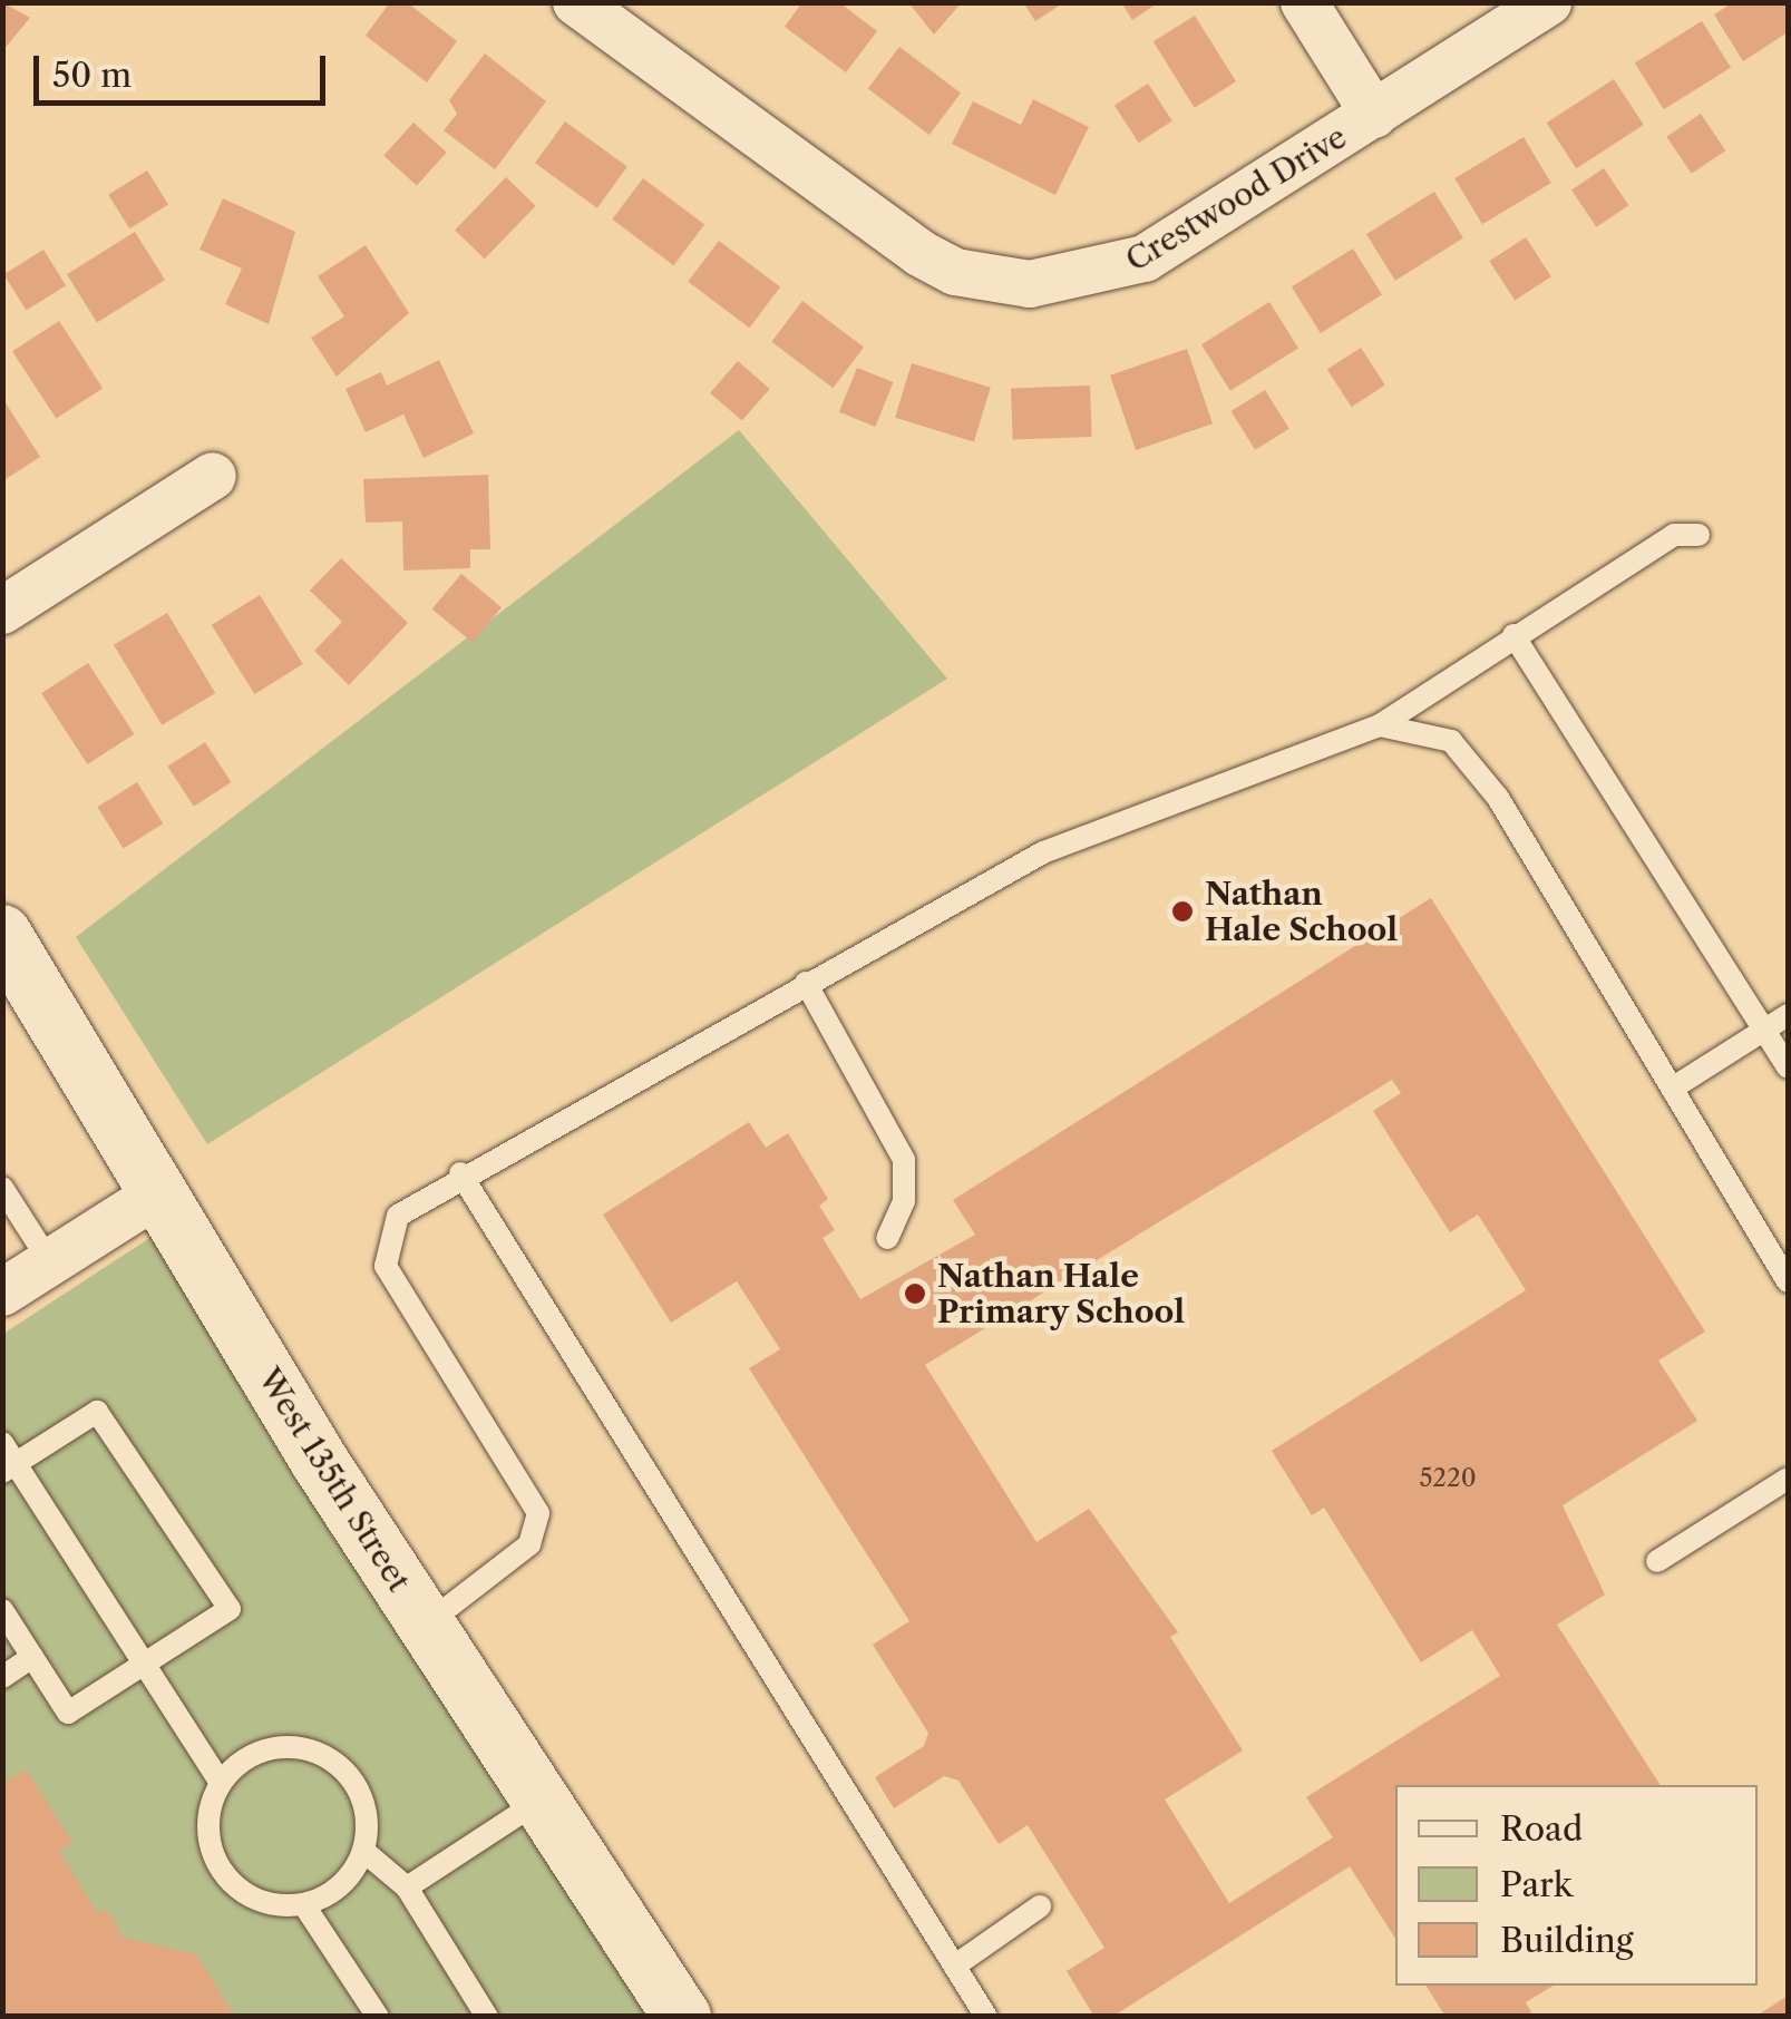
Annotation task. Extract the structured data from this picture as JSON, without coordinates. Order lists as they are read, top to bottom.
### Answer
{
  "streets": {
    "street": ["Crestwood Drive", "West 135th Street"]
  },
  "places": ["Nathan Hale School", "Nathan Hale Primary School"],
  "house_numbers": ["5220"],
  "legend": ["Road", "Park", "Building"],
  "scale_bar": "50 m"
}
